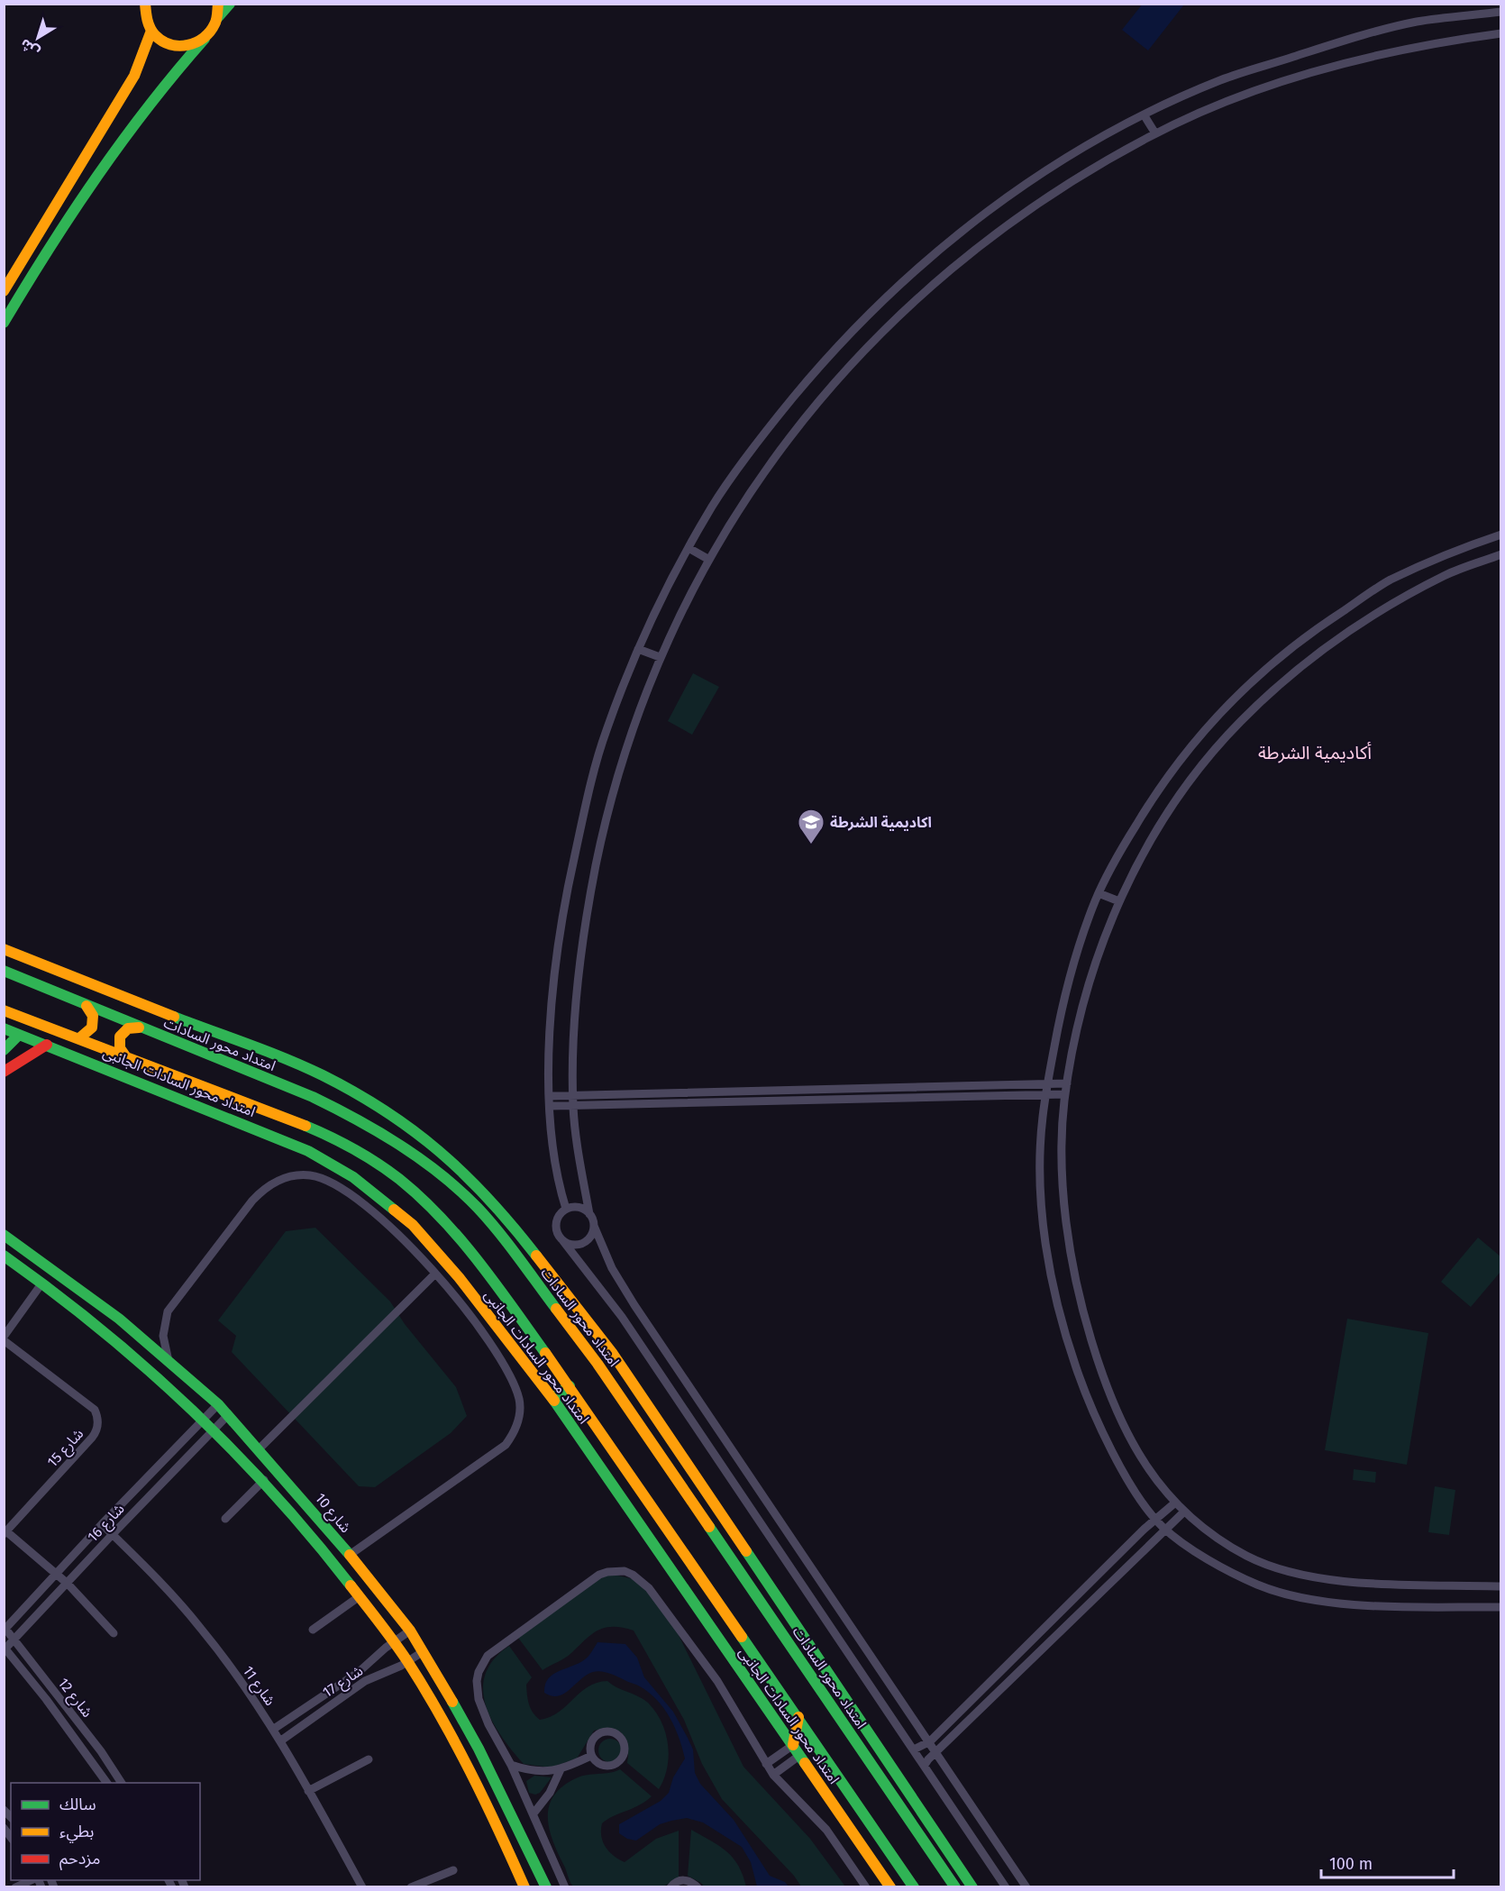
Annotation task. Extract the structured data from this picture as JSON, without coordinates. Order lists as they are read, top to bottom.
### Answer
{
  "streets": {
    "street": [
      "امتداد محور السادات",
      "امتداد محور السادات الجانبى",
      "شارع 15",
      "شارع 10",
      "شارع 16",
      "شارع 17",
      "شارع 11",
      "شارع 12"
    ]
  },
  "crossings": [
    ["شارع 10", "شارع 16"],
    ["شارع 10", "شارع 17"],
    ["شارع 16", "شارع 11"],
    ["شارع 16", "شارع 12"],
    ["شارع 17", "شارع 11"]
  ],
  "districts": ["أكاديمية الشرطة"],
  "places": {
    "school or university": ["اكاديمية الشرطة"]
  },
  "legend": ["سالك", "بطيء", "مزدحم"],
  "scale_bar": "100 m",
  "north": "bottom left"
}
